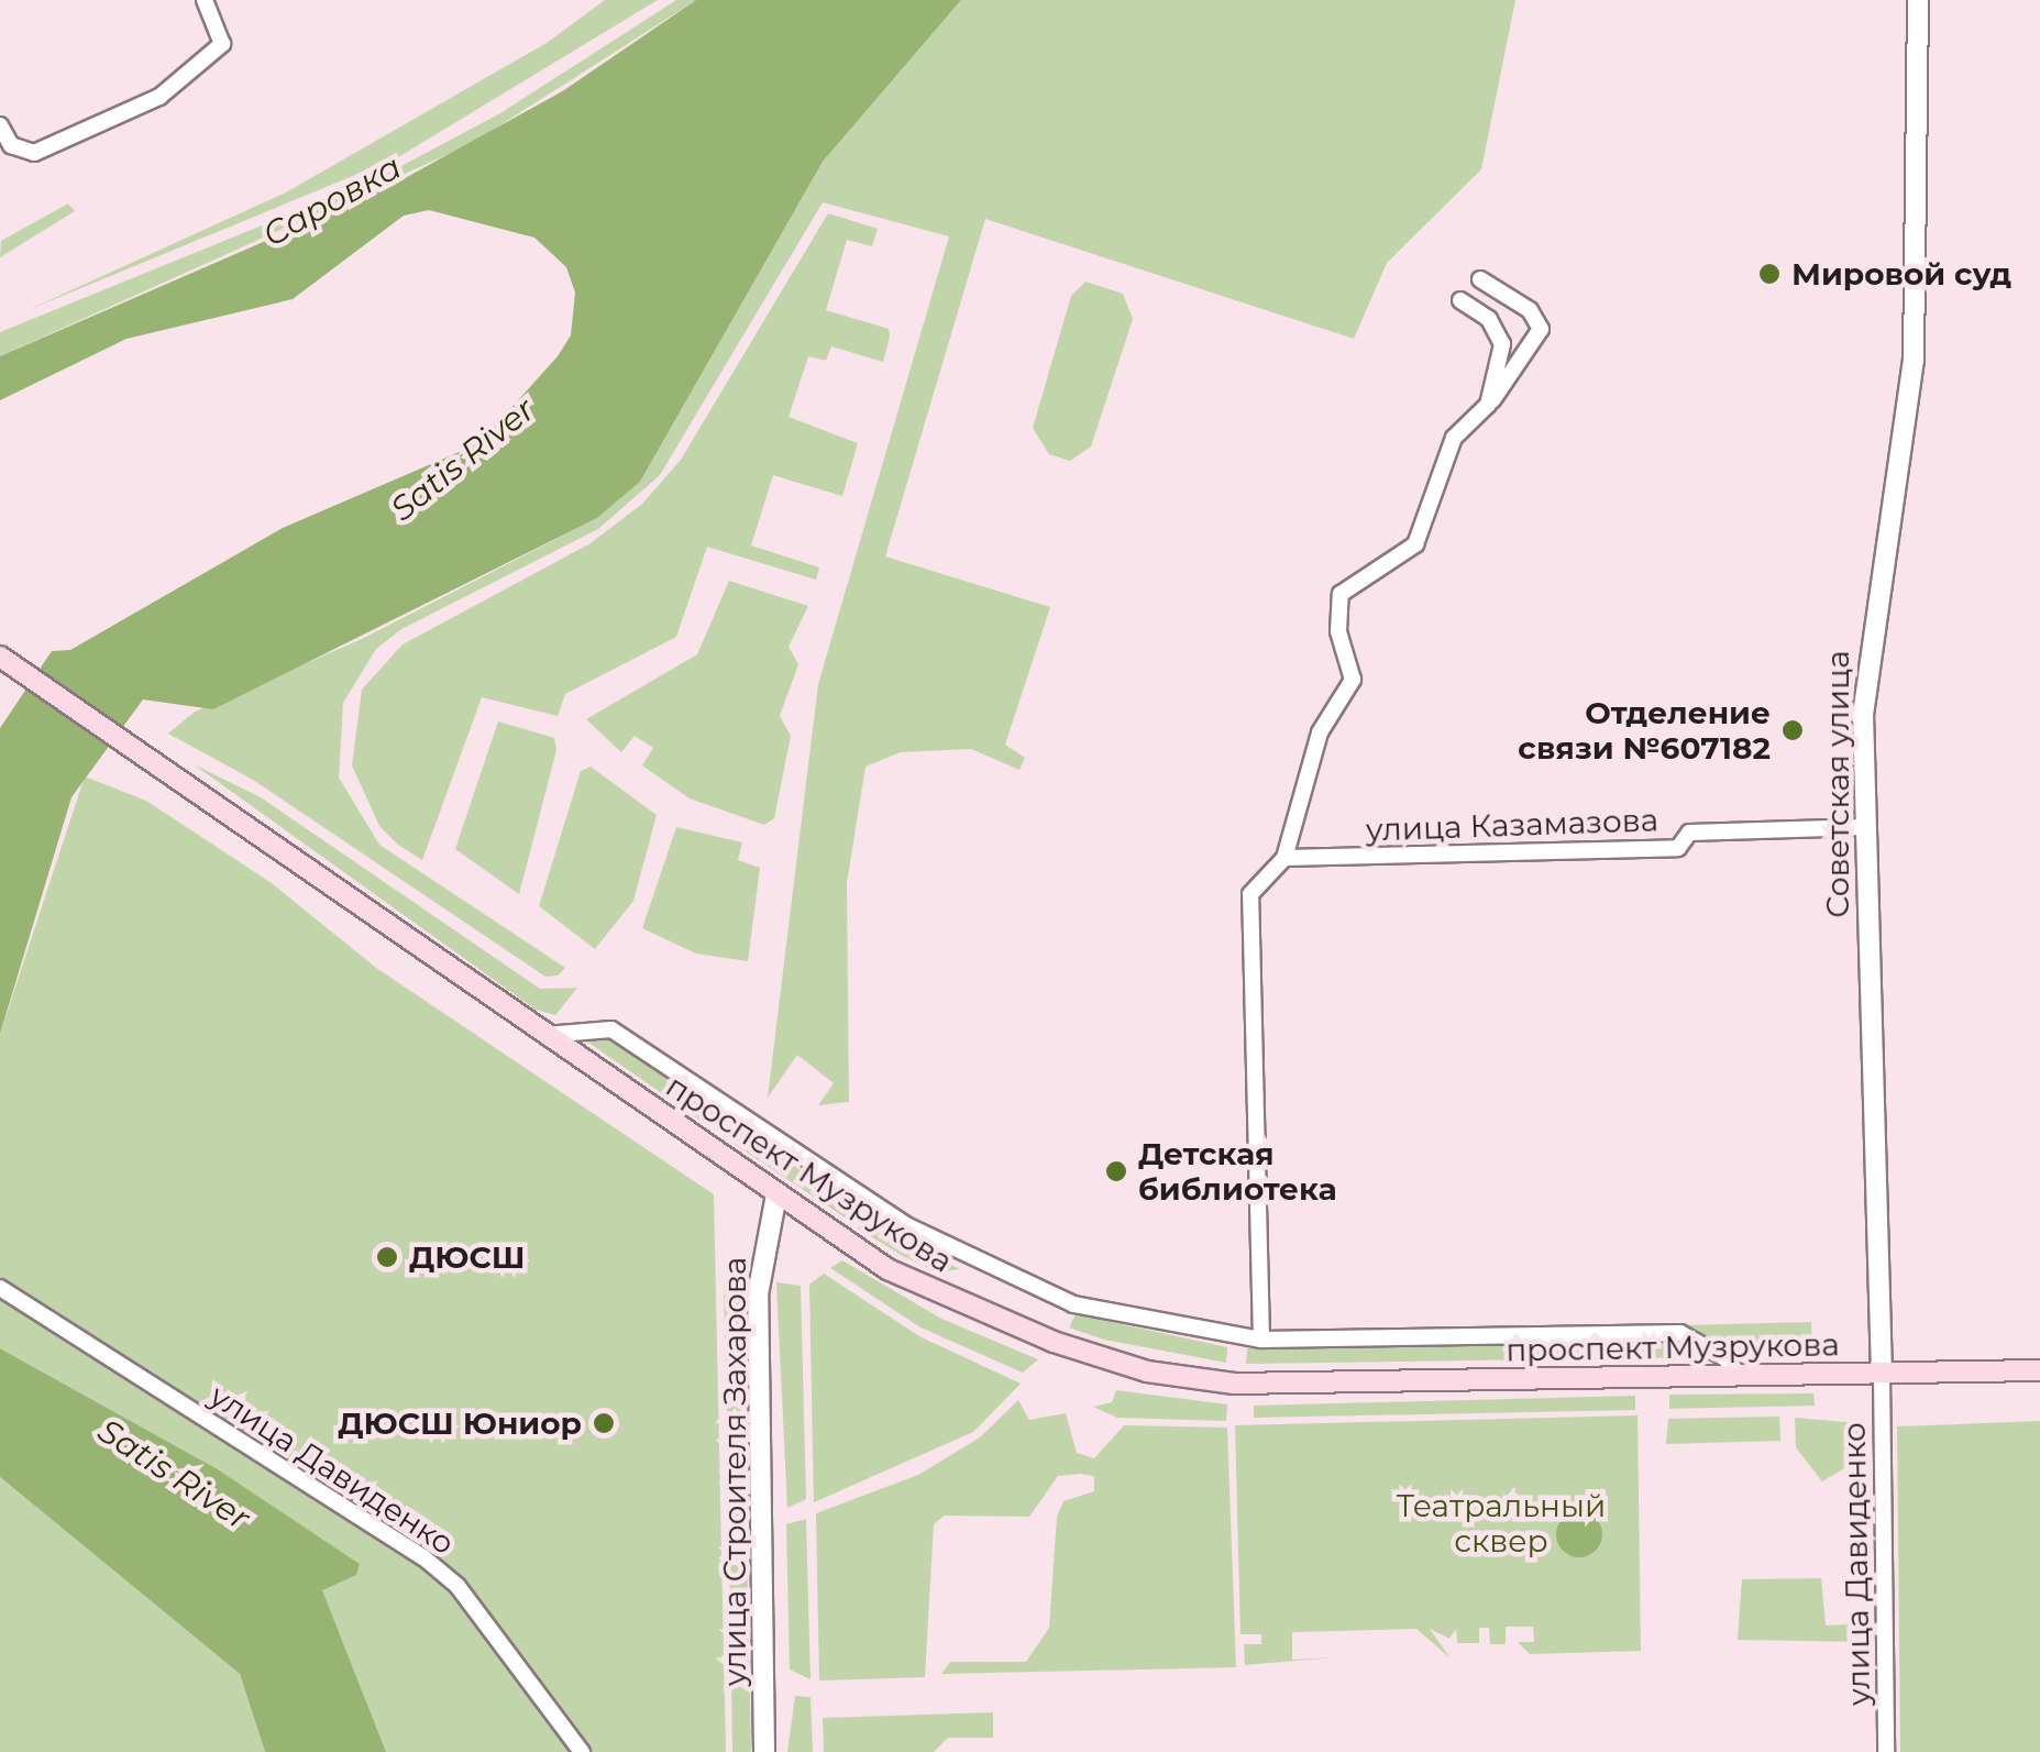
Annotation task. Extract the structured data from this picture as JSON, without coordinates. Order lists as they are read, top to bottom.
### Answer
{
  "streets": {
    "main road": ["проспект Музрукова"],
    "street": [
      "Советская улица",
      "улица Казамазова",
      "улица Давиденко",
      "улица Строителя Захарова"
    ]
  },
  "crossings": [
    ["Советская улица", "улица Казамазова"],
    ["Советская улица", "проспект Музрукова"],
    ["Советская улица", "улица Давиденко"],
    ["проспект Музрукова", "улица Давиденко"],
    ["проспект Музрукова", "улица Строителя Захарова"]
  ],
  "water": ["Саровка", "Satis River"],
  "parks": ["Театральный сквер"],
  "places": [
    "Мировой суд",
    "Отделение связи №607182",
    "Детская библиотека",
    "ДЮСШ",
    "ДЮСШ Юниор"
  ]
}
